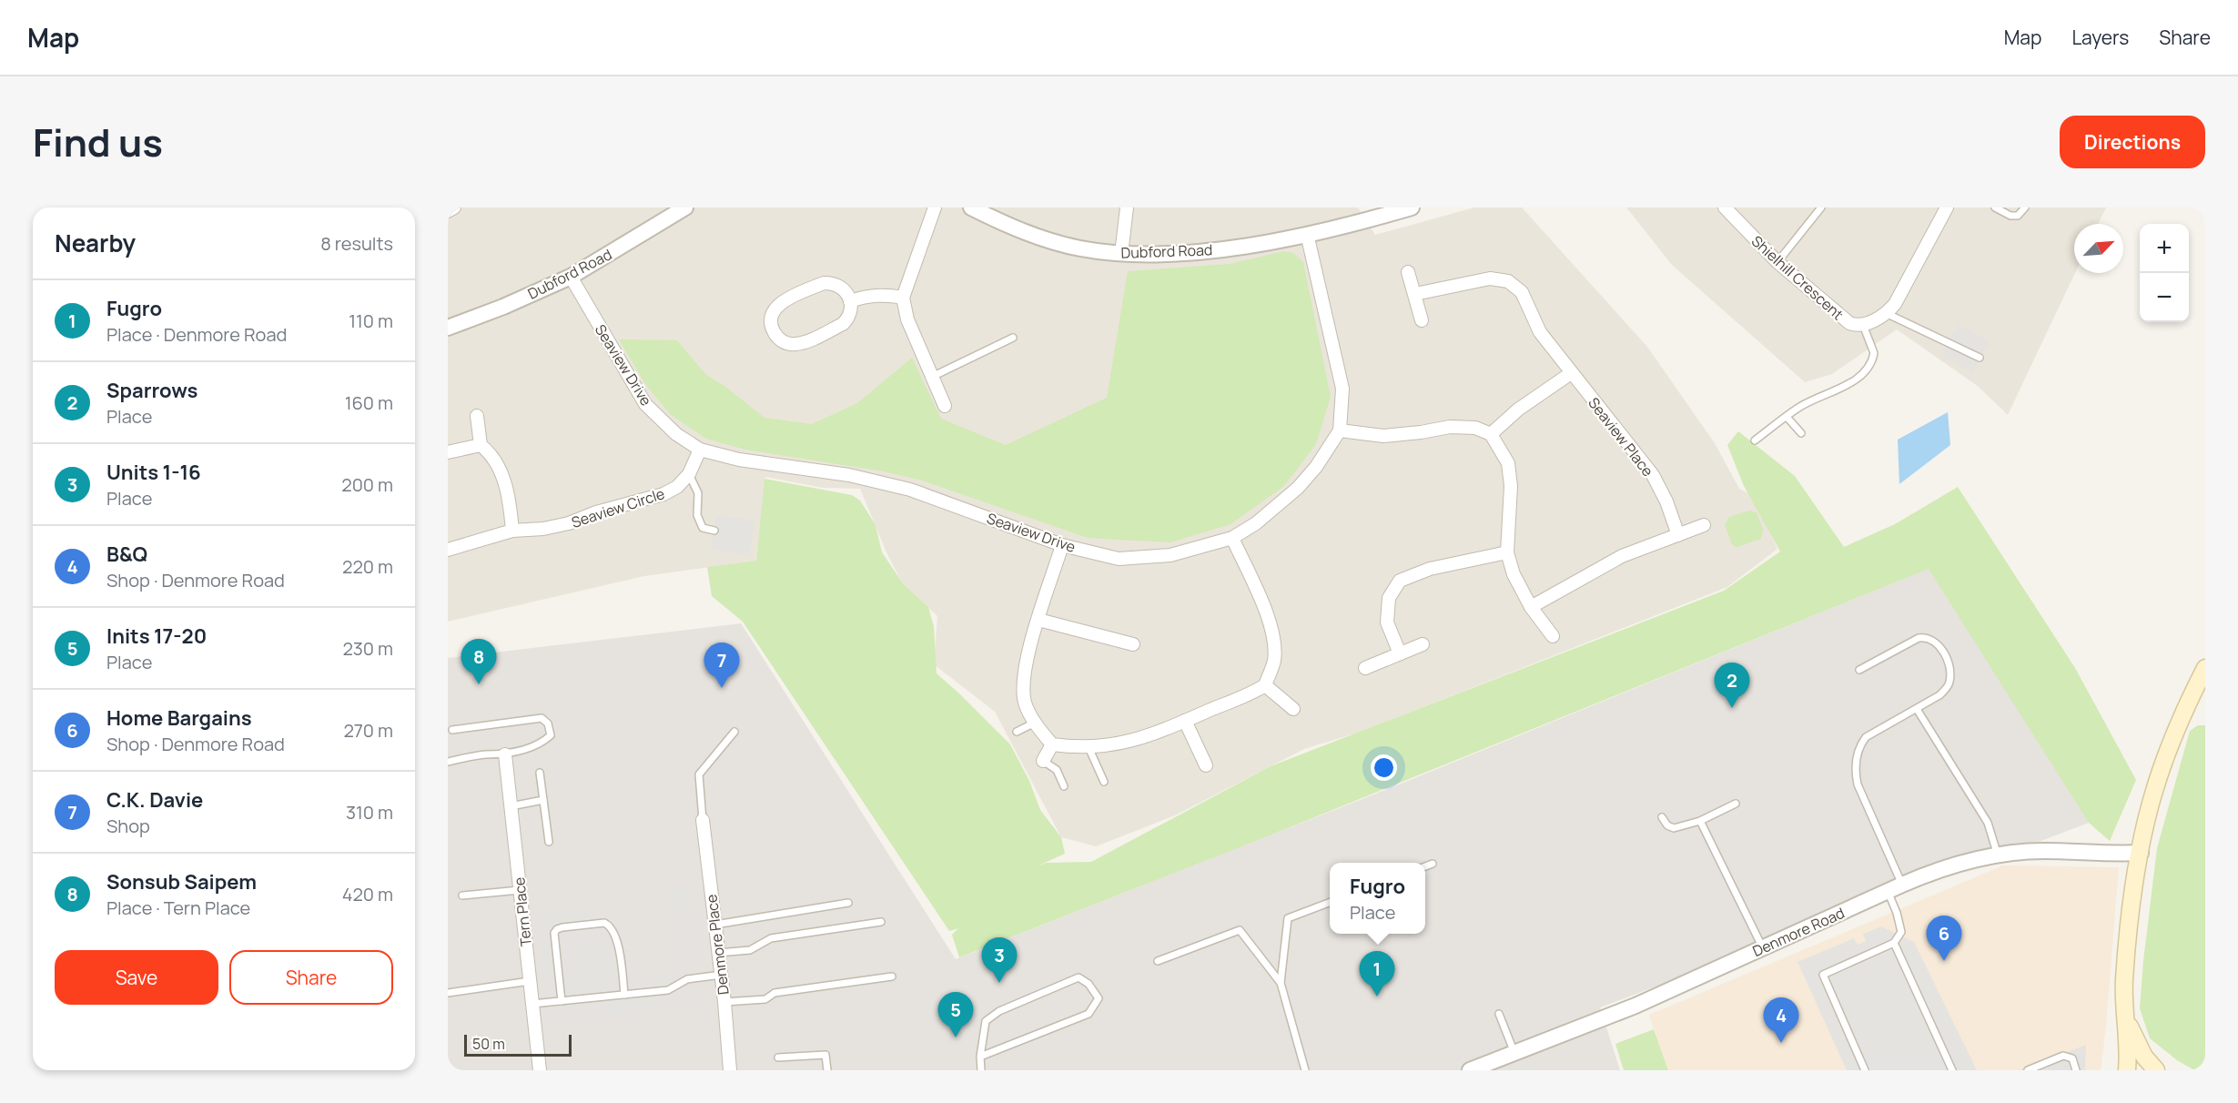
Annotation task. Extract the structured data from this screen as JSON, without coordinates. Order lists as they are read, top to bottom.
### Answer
{
  "streets": {
    "street": [
      "Dubford Road",
      "Shielhill Crescent",
      "Seaview Drive",
      "Seaview Place",
      "Seaview Circle",
      "Tern Place",
      "Denmore Road",
      "Denmore Place"
    ]
  },
  "crossings": [
    ["Dubford Road", "Seaview Drive"],
    ["Seaview Drive", "Seaview Circle"]
  ],
  "scale_bar": "50 m",
  "north": "top right",
  "page": {
    "header": "Map",
    "nav": ["Map", "Layers", "Share"],
    "title": "Find us",
    "buttons": [
      "Directions",
      ["Save", "Share"]
    ],
    "heading": ["Nearby", "8 results"],
    "map_buttons": ["+", "−"],
    "list": [
      {
        "mark": "1",
        "name": "Fugro",
        "note": "Place · Denmore Road",
        "value": "110 m"
      },
      {
        "mark": "2",
        "name": "Sparrows",
        "note": "Place",
        "value": "160 m"
      },
      {
        "mark": "3",
        "name": "Units 1-16",
        "note": "Place",
        "value": "200 m"
      },
      {
        "mark": "4",
        "name": "B&Q",
        "note": "Shop · Denmore Road",
        "value": "220 m"
      },
      {
        "mark": "5",
        "name": "Inits 17-20",
        "note": "Place",
        "value": "230 m"
      },
      {
        "mark": "6",
        "name": "Home Bargains",
        "note": "Shop · Denmore Road",
        "value": "270 m"
      },
      {
        "mark": "7",
        "name": "C.K. Davie",
        "note": "Shop",
        "value": "310 m"
      },
      {
        "mark": "8",
        "name": "Sonsub Saipem",
        "note": "Place · Tern Place",
        "value": "420 m"
      }
    ],
    "pins": [
      "8",
      "7",
      "2",
      "6",
      "3",
      "1",
      "5",
      "4"
    ],
    "popup": ["Fugro", "Place"],
    "scale": "50 m"
  }
}
